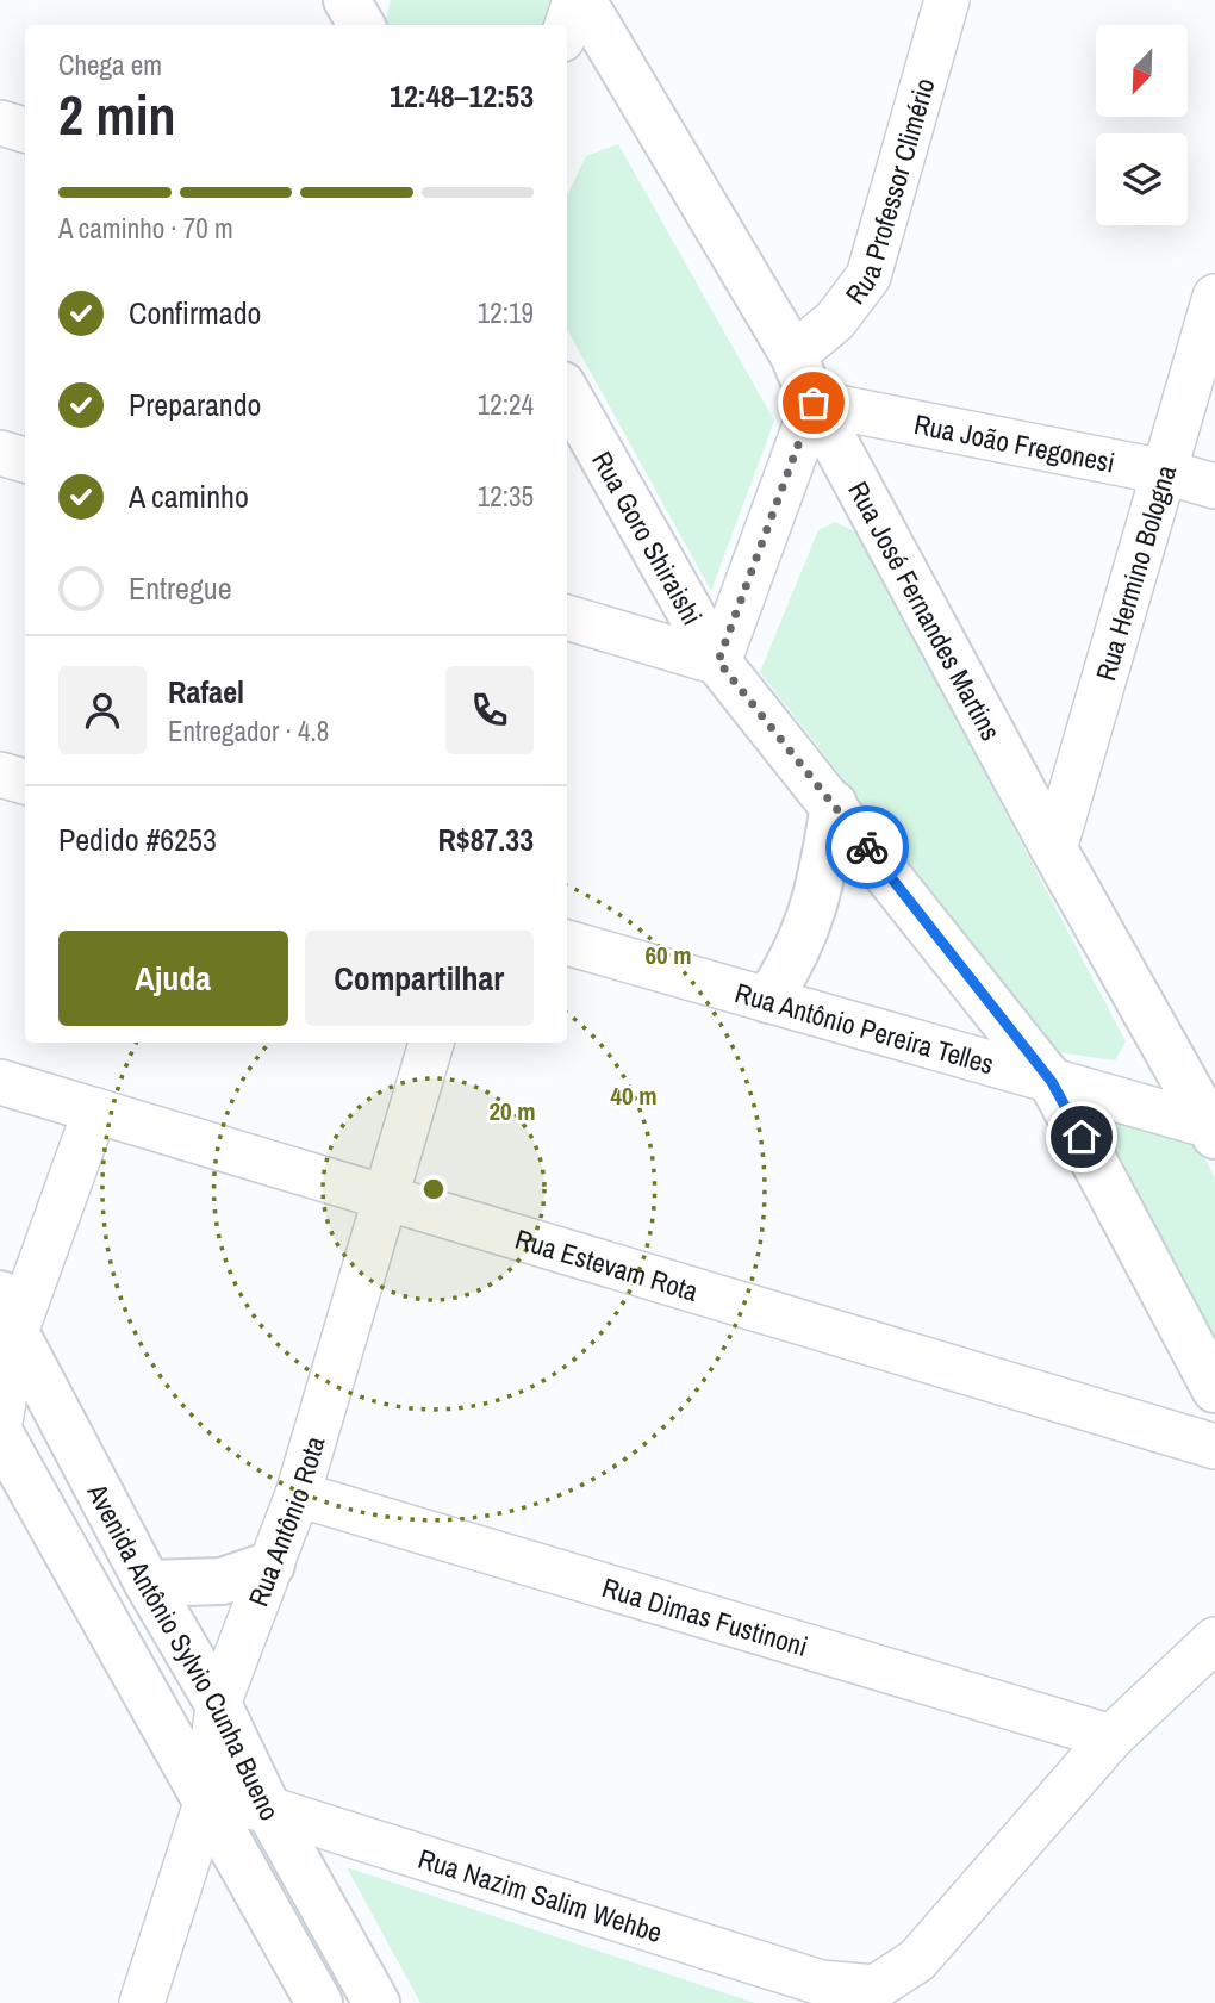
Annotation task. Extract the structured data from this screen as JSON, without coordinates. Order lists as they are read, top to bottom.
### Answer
{
  "streets": {
    "street": [
      "Rua Professor Climério",
      "Rua João Fregonesi",
      "Rua Goro Shiraishi",
      "Rua Hermino Bologna",
      "Rua José Fernandes Martins",
      "Rua Antônio Pereira Telles",
      "Rua Estevam Rota",
      "Rua Antônio Rota",
      "Rua Dimas Fustinoni",
      "Avenida Antônio Sylvio Cunha Bueno",
      "Rua Nazim Salim Wehbe"
    ]
  },
  "crossings": [
    ["Rua Professor Climério", "Rua José Fernandes Martins"],
    ["Rua João Fregonesi", "Rua Hermino Bologna"],
    ["Rua João Fregonesi", "Rua José Fernandes Martins"],
    ["Rua Goro Shiraishi", "Rua Antônio Pereira Telles"],
    ["Rua Hermino Bologna", "Rua José Fernandes Martins"],
    ["Rua José Fernandes Martins", "Rua Antônio Pereira Telles"],
    ["Rua Estevam Rota", "Rua Antônio Rota"],
    ["Rua Antônio Rota", "Rua Dimas Fustinoni"],
    ["Rua Antônio Rota", "Avenida Antônio Sylvio Cunha Bueno"],
    ["Rua Antônio Rota", "Rua Nazim Salim Wehbe"],
    ["Rua Dimas Fustinoni", "Rua Nazim Salim Wehbe"],
    ["Avenida Antônio Sylvio Cunha Bueno", "Rua Nazim Salim Wehbe"]
  ],
  "north": "bottom left",
  "page": {
    "heading": ["2 min", "Chega em", "12:48–12:53"],
    "panel": [
      "Rafael",
      "Entregador · 4.8",
      "Pedido #6253",
      "R$87.33"
    ],
    "bar": "A caminho · 70 m",
    "list": [
      ["Confirmado", "12:19"],
      ["Preparando", "12:24"],
      ["A caminho", "12:35"],
      "Entregue"
    ],
    "buttons": ["Ajuda", "Compartilhar"]
  },
  "rings": ["60 m", "40 m", "20 m"]
}
